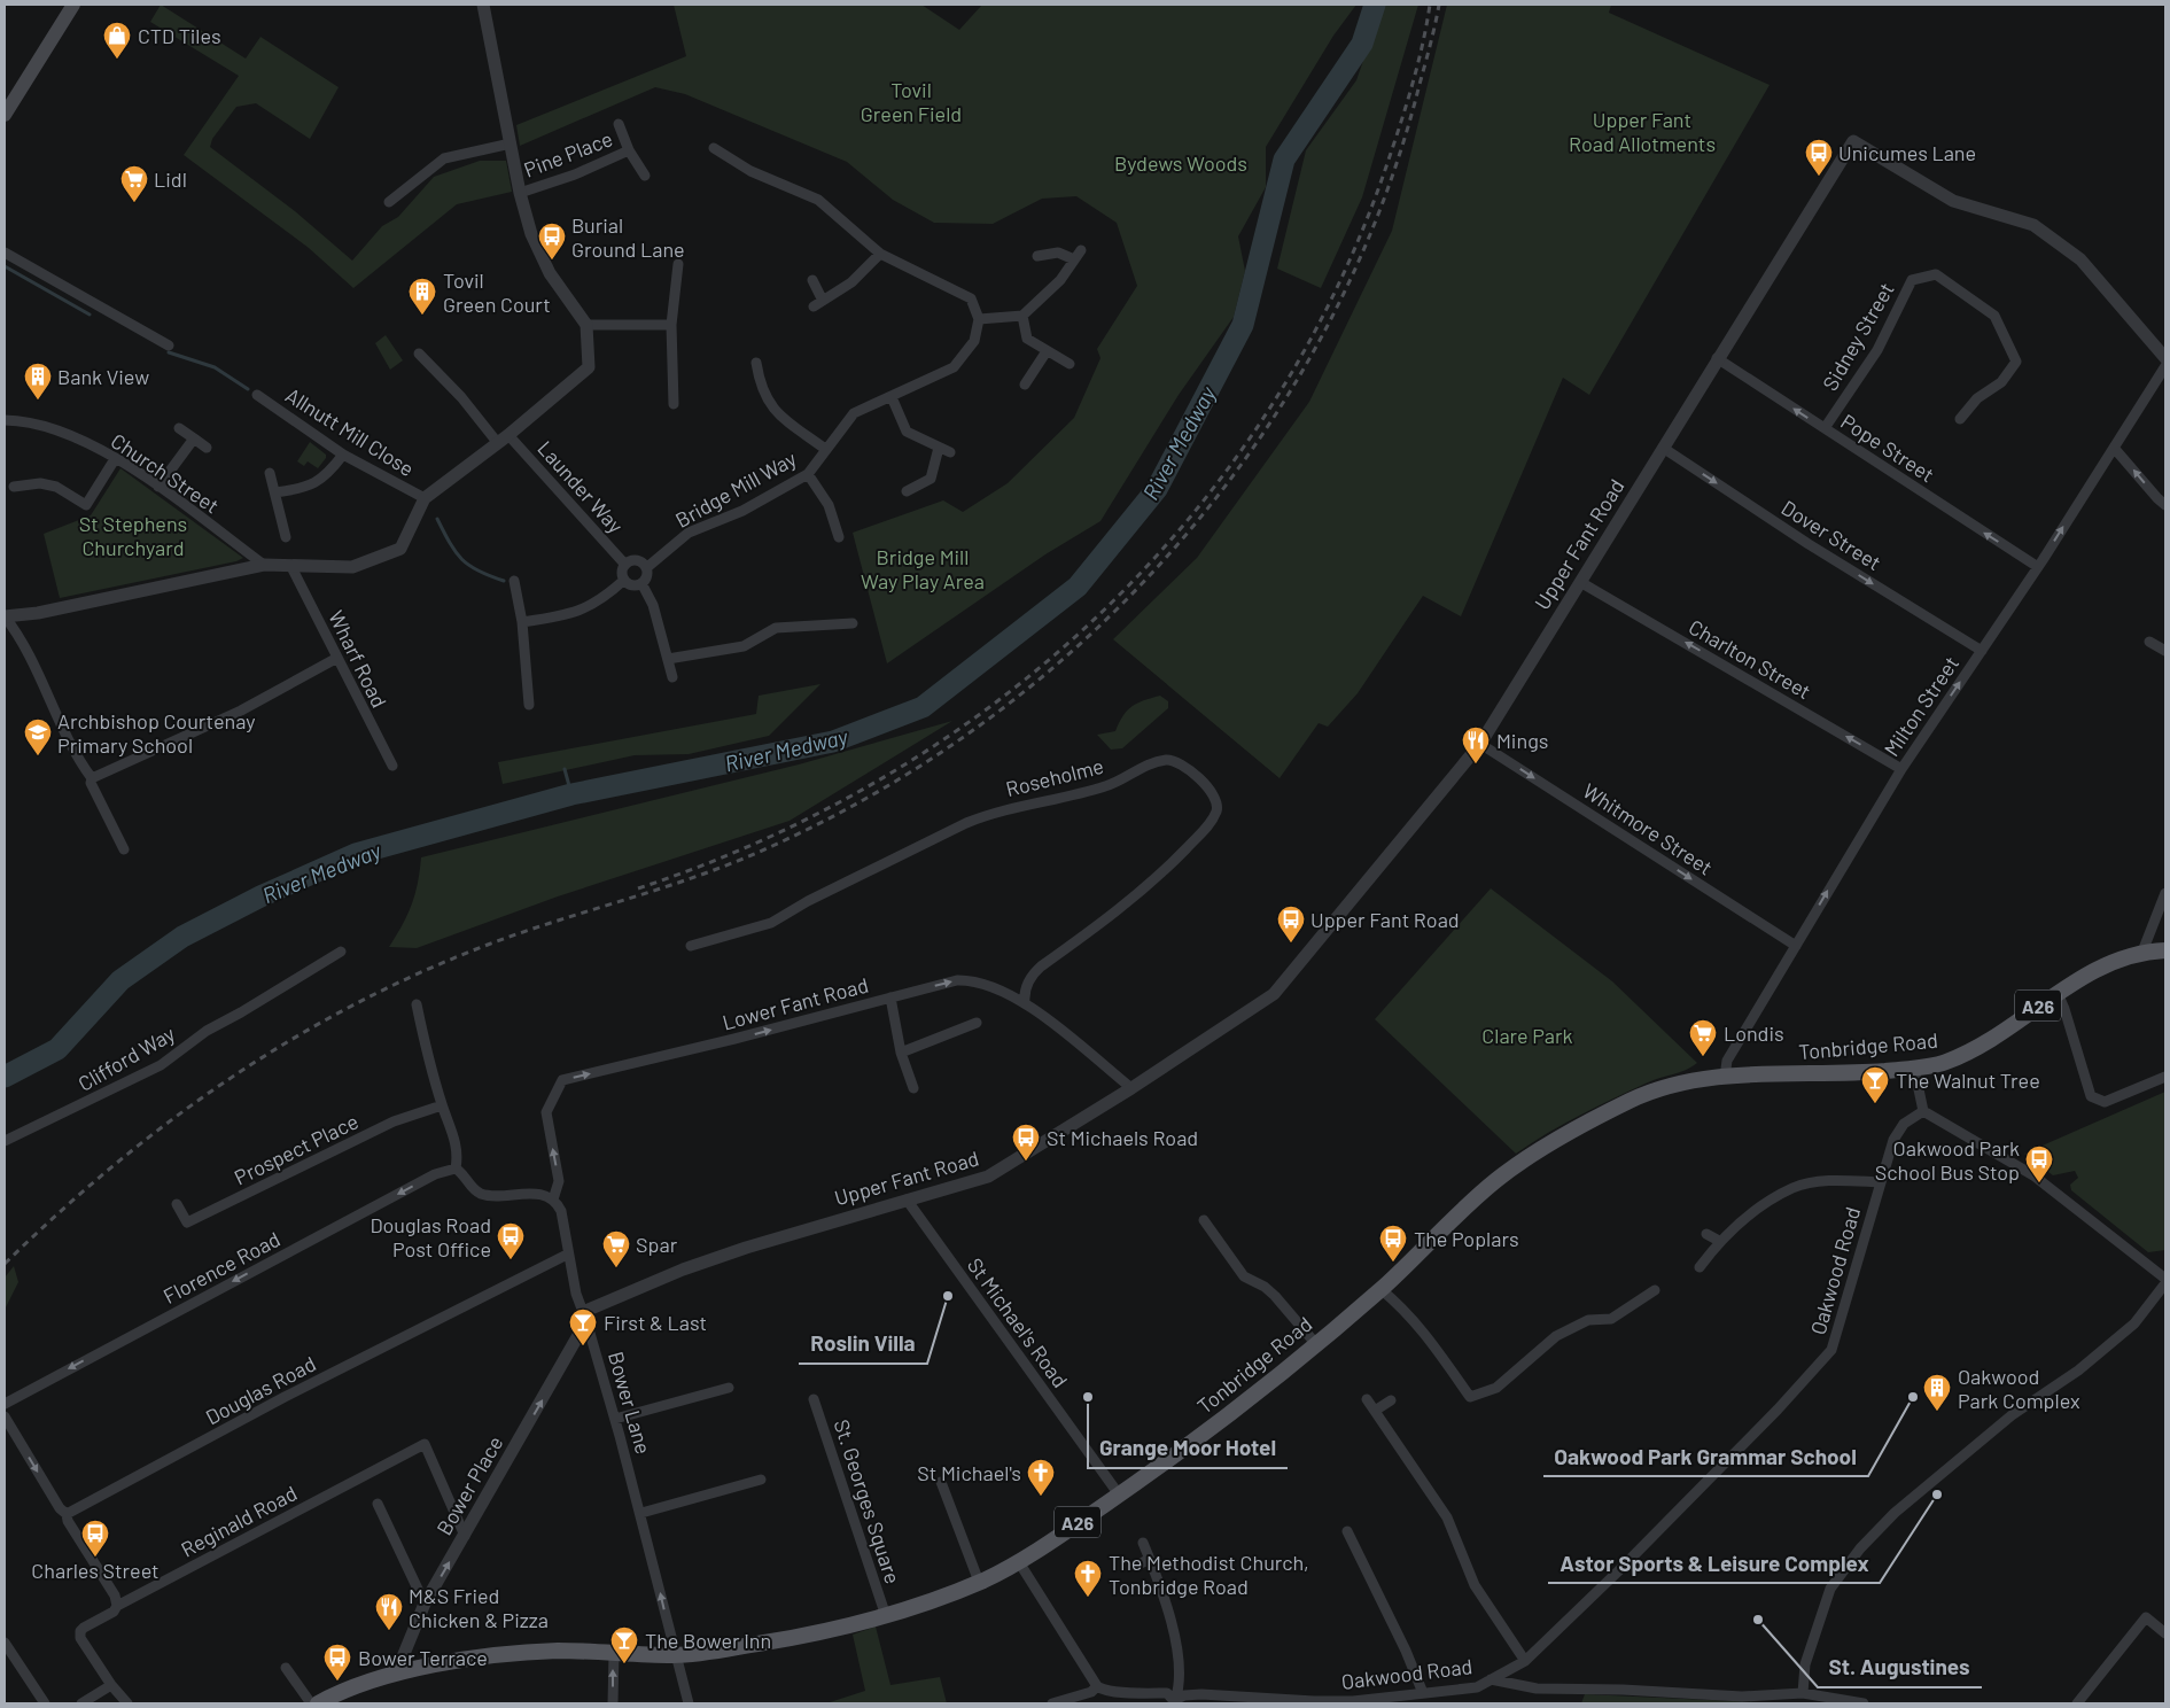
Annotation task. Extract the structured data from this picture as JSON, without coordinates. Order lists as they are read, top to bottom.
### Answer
{
  "streets": {
    "main road": ["A26", "Tonbridge Road"],
    "street": [
      "Pine Place",
      "Sidney Street",
      "Allnutt Mill Close",
      "Pope Street",
      "Church Street",
      "Launder Way",
      "Bridge Mill Way",
      "Dover Street",
      "Upper Fant Road",
      "Wharf Road",
      "Charlton Street",
      "Milton Street",
      "Roseholme",
      "Whitmore Street",
      "Lower Fant Road",
      "Clifford Way",
      "Prospect Place",
      "Florence Road",
      "Oakwood Road",
      "St Michael's Road",
      "Douglas Road",
      "Bower Lane",
      "Bower Place",
      "St. Georges Square",
      "Reginald Road"
    ]
  },
  "crossings": [
    ["Sidney Street", "Pope Street"],
    ["Pope Street", "Upper Fant Road"],
    ["Pope Street", "Milton Street"],
    ["Launder Way", "Bridge Mill Way"],
    ["Dover Street", "Upper Fant Road"],
    ["Dover Street", "Milton Street"],
    ["Upper Fant Road", "Charlton Street"],
    ["Upper Fant Road", "Whitmore Street"],
    ["Upper Fant Road", "Lower Fant Road"],
    ["Upper Fant Road", "St Michael's Road"],
    ["Upper Fant Road", "Bower Lane"],
    ["Upper Fant Road", "Bower Place"],
    ["Charlton Street", "Milton Street"],
    ["Milton Street", "Whitmore Street"],
    ["Milton Street", "Tonbridge Road"],
    ["Roseholme", "Lower Fant Road"],
    ["Lower Fant Road", "Bower Lane"],
    ["Tonbridge Road", "St Michael's Road"],
    ["Tonbridge Road", "Bower Lane"],
    ["Tonbridge Road", "Bower Place"],
    ["Tonbridge Road", "St. Georges Square"],
    ["Douglas Road", "Bower Lane"],
    ["Bower Lane", "Bower Place"],
    ["Bower Place", "Reginald Road"]
  ],
  "one_way": [
    "Pope Street",
    "Dover Street",
    "Charlton Street",
    "Milton Street",
    "Whitmore Street",
    "Lower Fant Road",
    "Florence Road",
    "Bower Place"
  ],
  "water": ["River Medway"],
  "parks": [
    "Tovil Green Field",
    "Upper Fant Road Allotments",
    "Bydews Woods",
    "St Stephens Churchyard",
    "Bridge Mill Way Play Area",
    "Clare Park"
  ],
  "places": {
    "shop": ["CTD Tiles"],
    "bus stop": [
      "Unicumes Lane",
      "Burial Ground Lane",
      "Upper Fant Road",
      "St Michaels Road",
      "Oakwood Park School Bus Stop",
      "Douglas Road Post Office",
      "The Poplars",
      "Charles Street",
      "Bower Terrace"
    ],
    "supermarket": ["Lidl", "Londis", "Spar"],
    "building": ["Tovil Green Court", "Bank View", "Oakwood Park Complex"],
    "school or university": ["Archbishop Courtenay Primary School"],
    "restaurant": ["Mings", "M&S Fried Chicken & Pizza"],
    "bar": ["The Walnut Tree", "First & Last", "The Bower Inn"],
    "other": [
      "Roslin Villa",
      "Grange Moor Hotel",
      "Oakwood Park Grammar School",
      "Astor Sports & Leisure Complex",
      "St. Augustines"
    ],
    "church": ["St Michael's", "The Methodist Church, Tonbridge Road"]
  }
}
